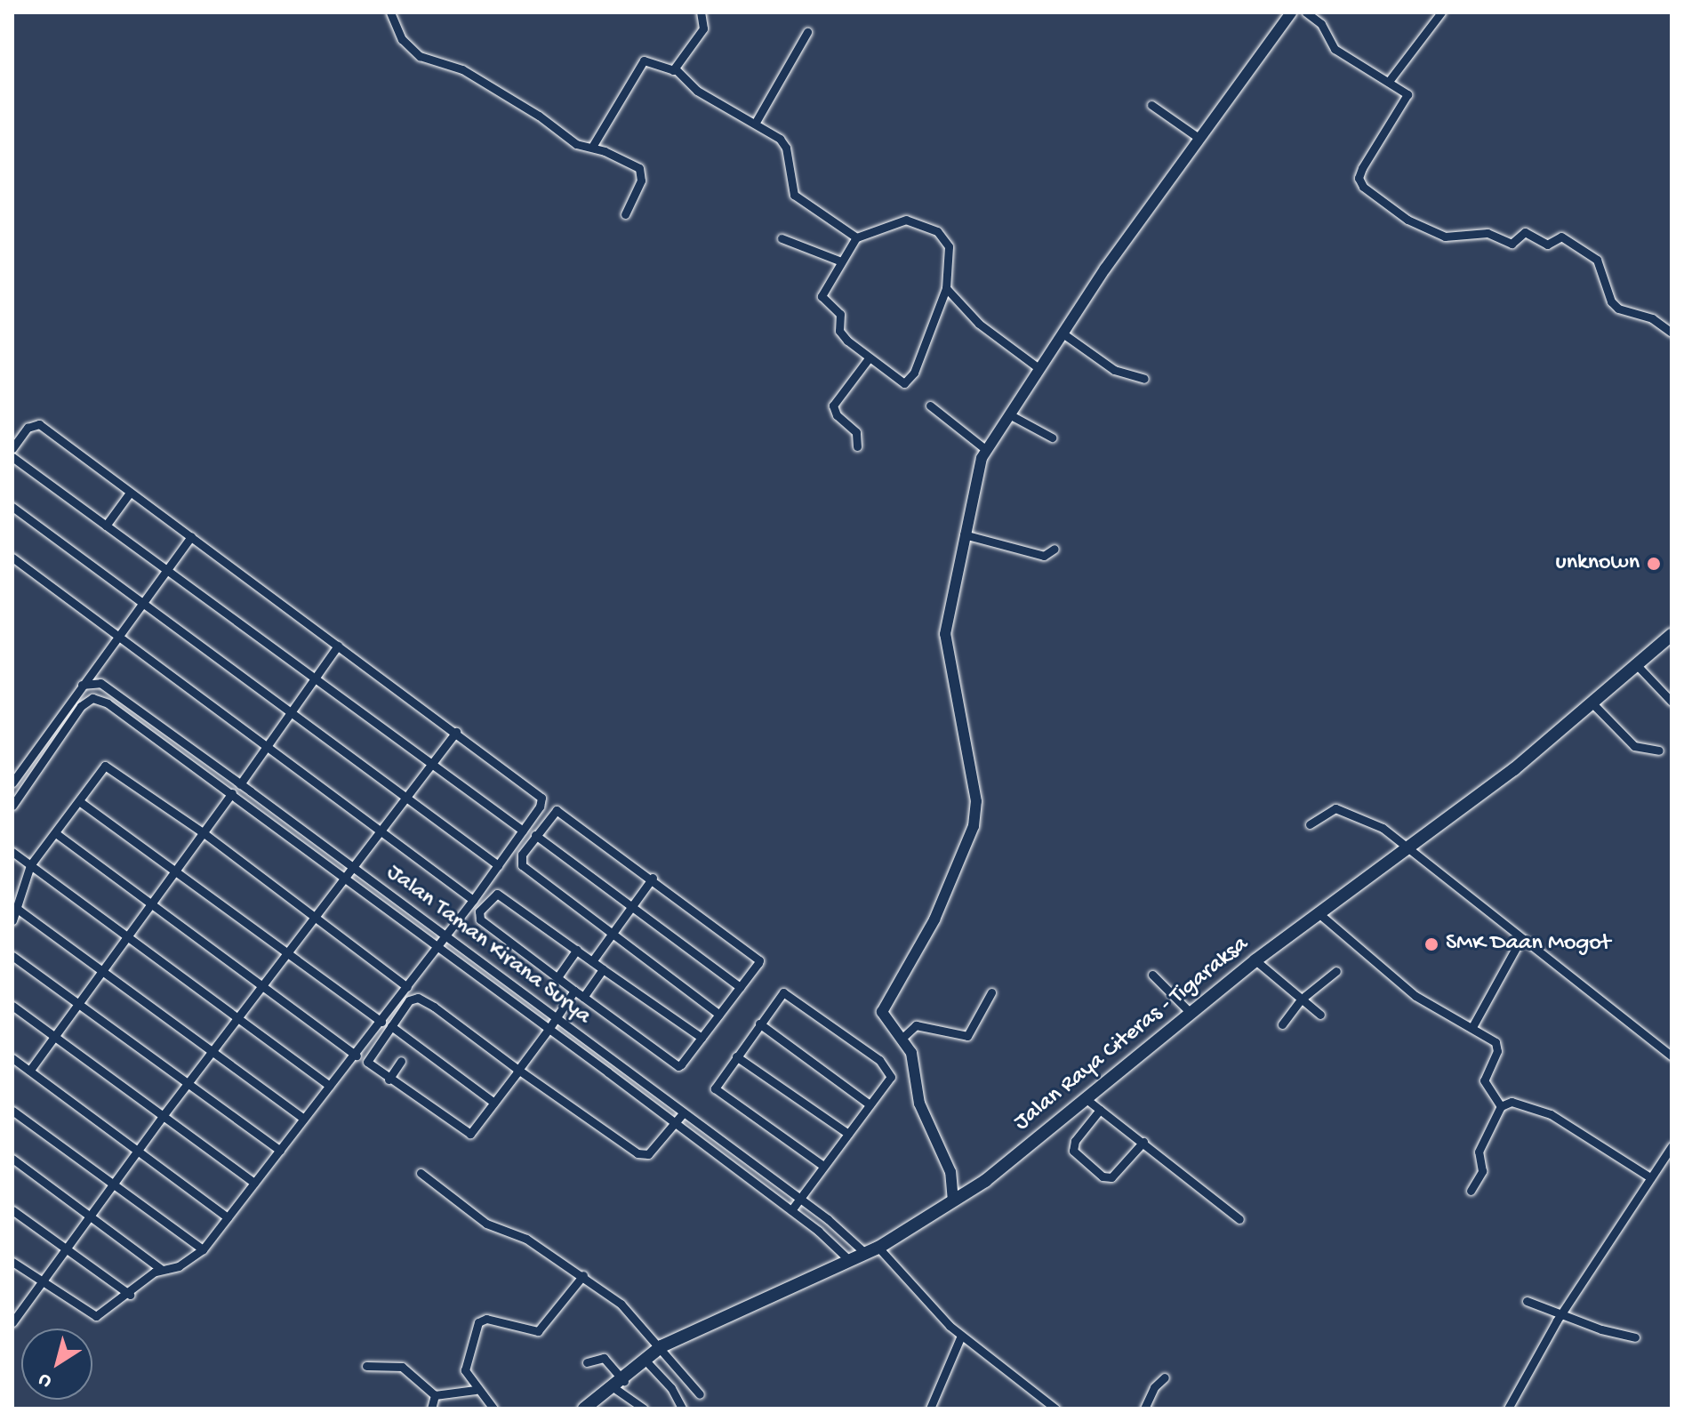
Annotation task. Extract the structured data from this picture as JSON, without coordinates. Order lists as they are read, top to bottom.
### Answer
{
  "streets": {
    "main road": ["Jalan Raya Citeras - Tigaraksa"],
    "street": ["Jalan Taman Kirana Surya"]
  },
  "crossings": [
    ["Jalan Taman Kirana Surya", "Jalan Raya Citeras - Tigaraksa"]
  ],
  "places": ["unknown", "SMK Daan Mogot"],
  "north": "bottom left"
}
